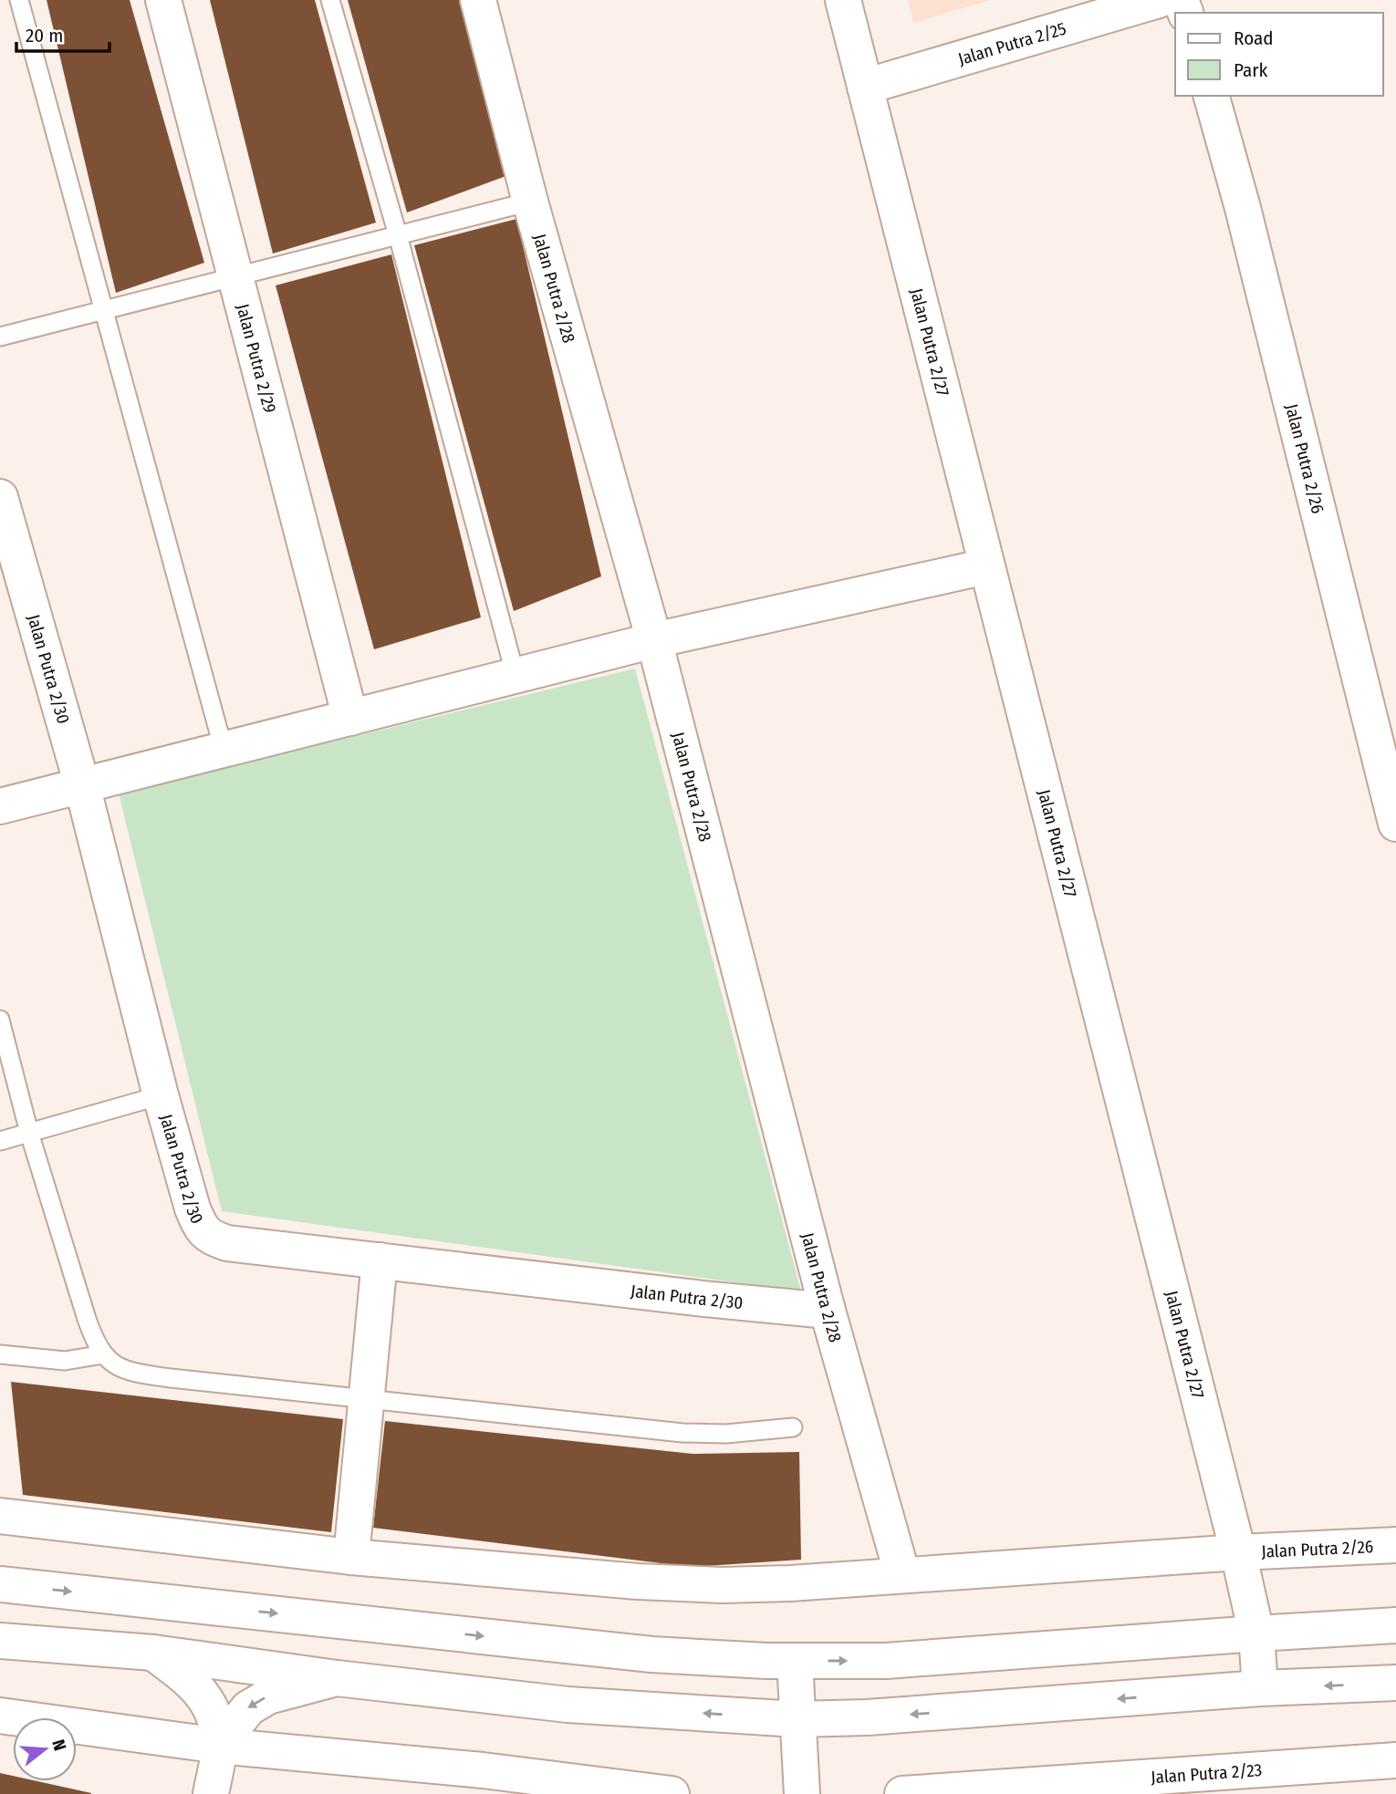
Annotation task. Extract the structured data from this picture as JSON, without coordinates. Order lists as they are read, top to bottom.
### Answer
{
  "streets": {
    "street": [
      "Jalan Putra 2/25",
      "Jalan Putra 2/28",
      "Jalan Putra 2/27",
      "Jalan Putra 2/29",
      "Jalan Putra 2/26",
      "Jalan Putra 2/30",
      "Jalan Putra 2/23"
    ]
  },
  "crossings": [
    ["Jalan Putra 2/25", "Jalan Putra 2/27"],
    ["Jalan Putra 2/28", "Jalan Putra 2/26"],
    ["Jalan Putra 2/28", "Jalan Putra 2/30"],
    ["Jalan Putra 2/27", "Jalan Putra 2/26"]
  ],
  "legend": ["Road", "Park"],
  "scale_bar": "20 m",
  "north": "right"
}
